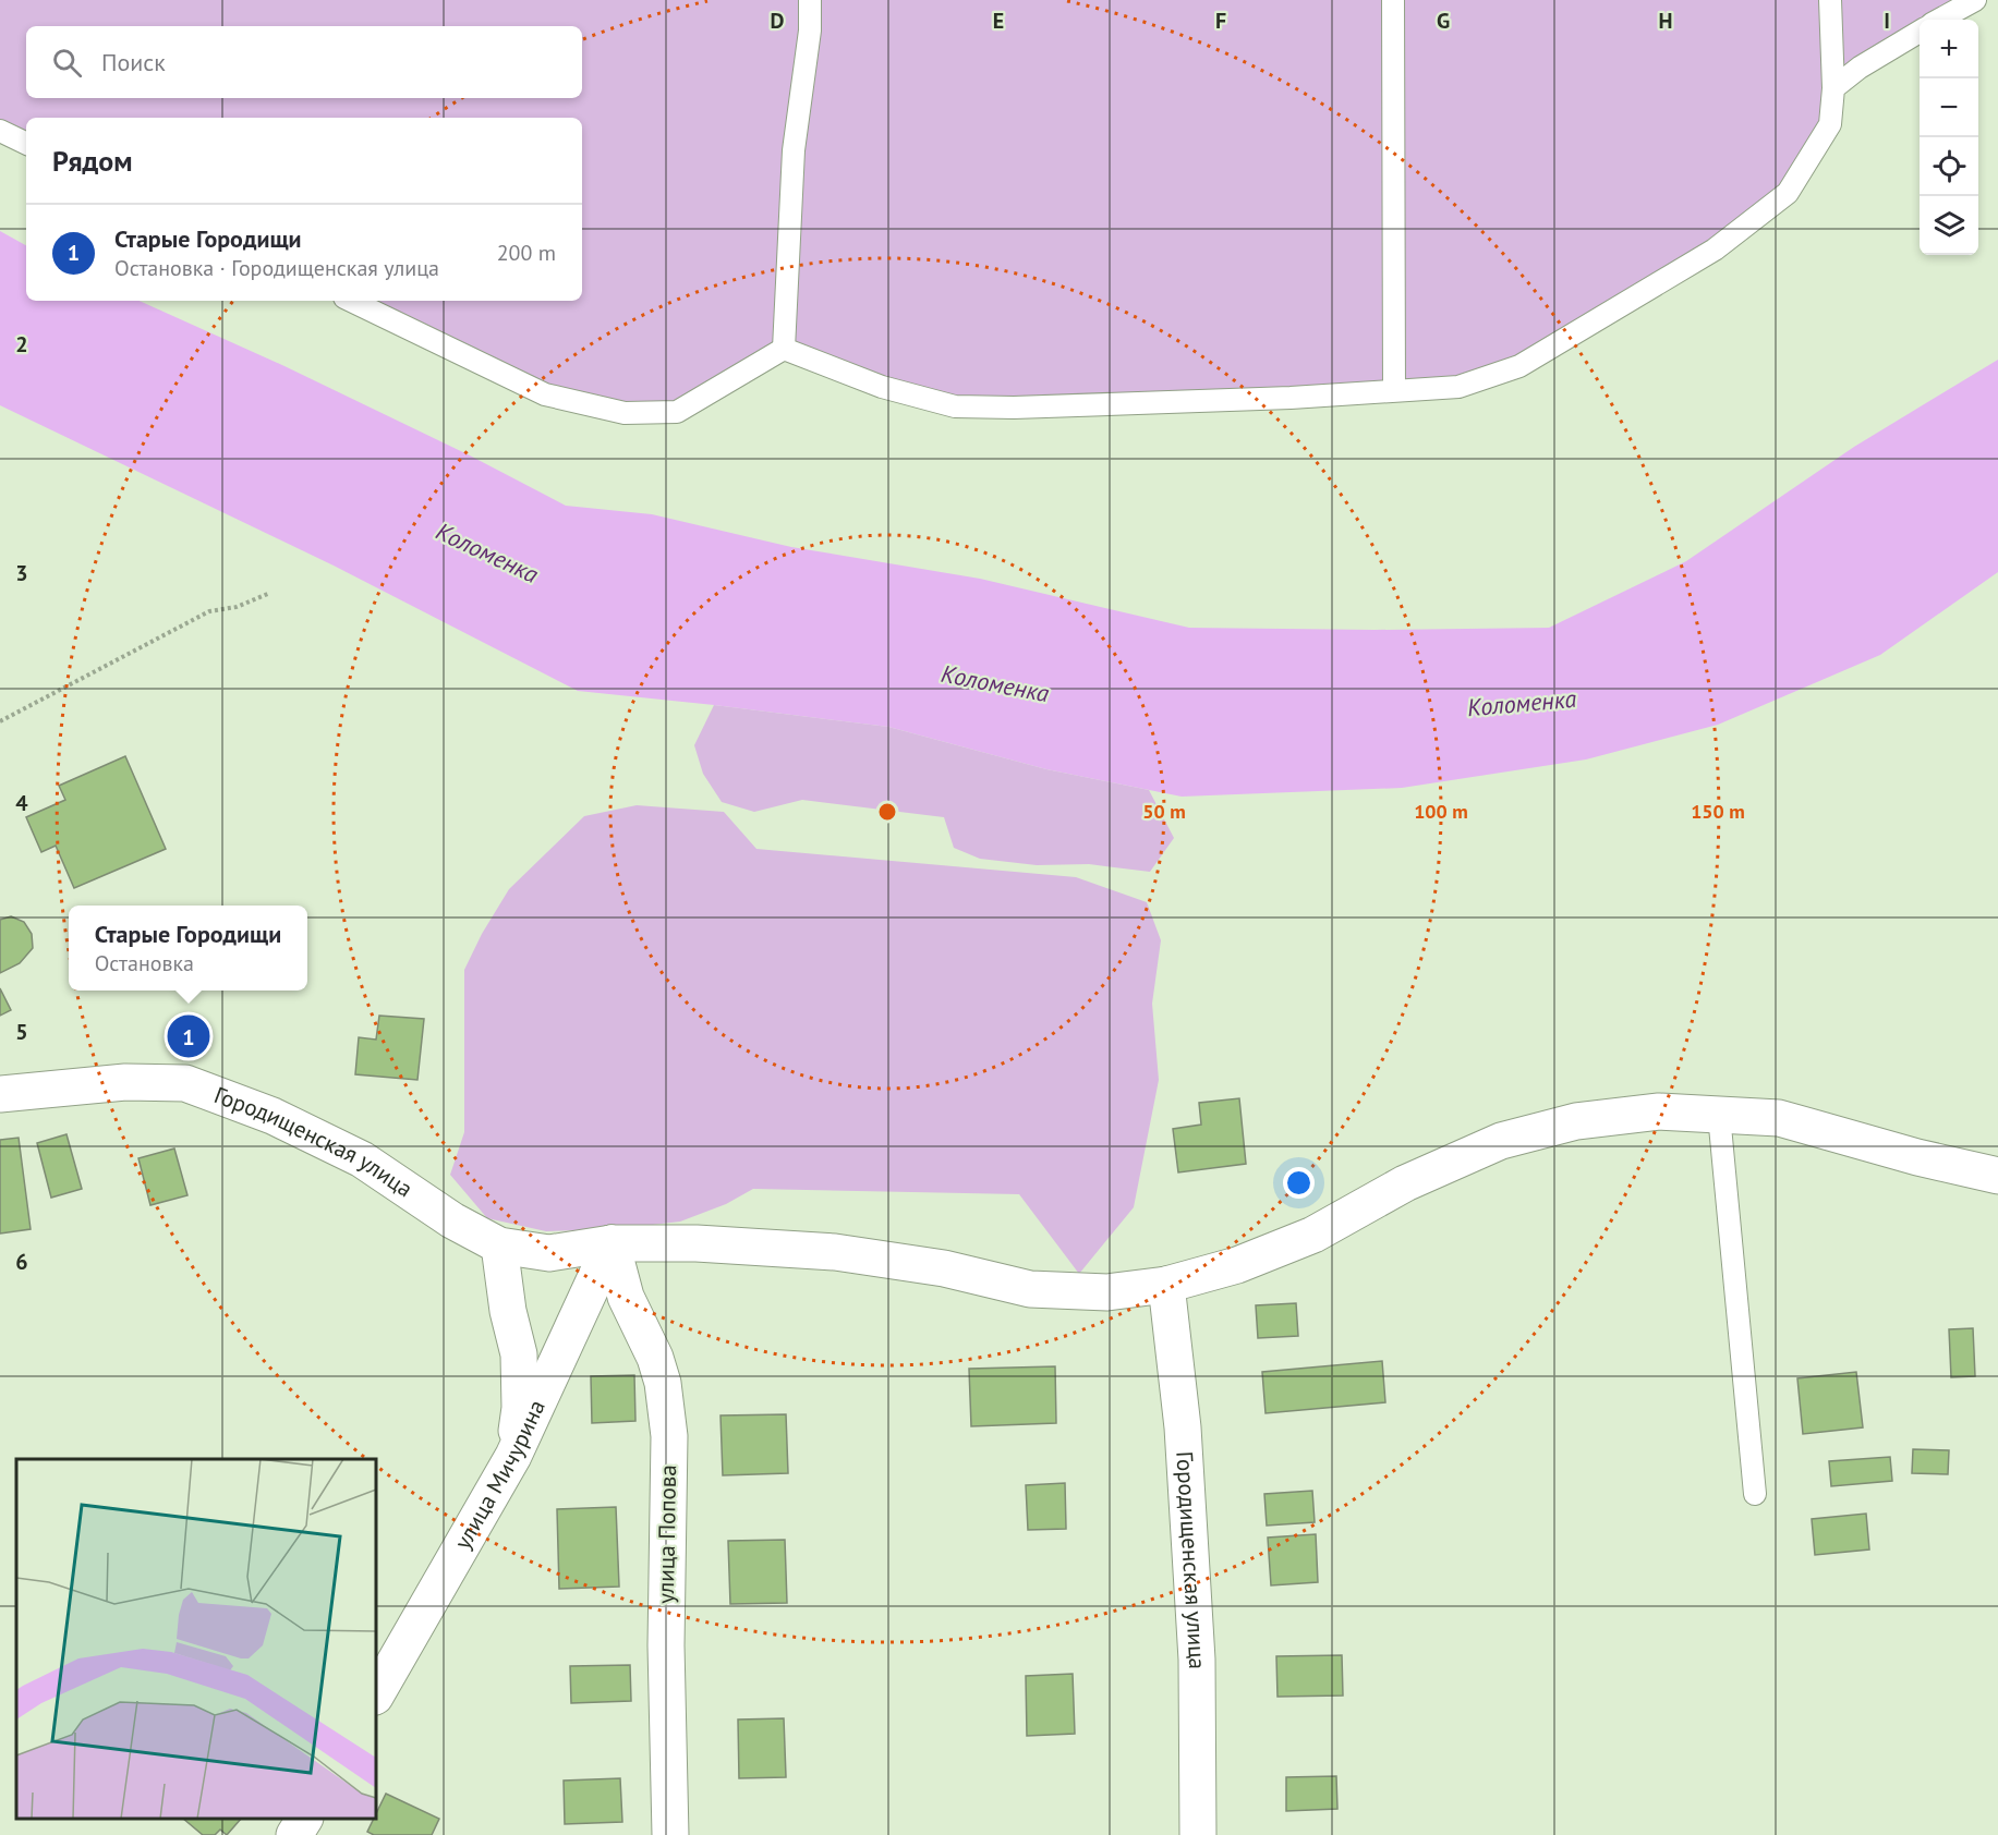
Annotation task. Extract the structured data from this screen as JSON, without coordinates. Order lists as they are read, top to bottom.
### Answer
{
  "streets": {
    "street": ["Городищенская улица", "улица Мичурина", "улица Попова"]
  },
  "crossings": [
    ["Городищенская улица", "улица Мичурина"],
    ["Городищенская улица", "улица Попова"],
    ["улица Мичурина", "улица Попова"]
  ],
  "water": ["Коломенка"],
  "page": {
    "map_buttons": ["+", "−"],
    "search": "Поиск",
    "heading": "Рядом",
    "list": [
      {
        "mark": "1",
        "name": "Старые Городищи",
        "note": "Остановка · Городищенская улица",
        "value": "200 m"
      }
    ],
    "popup": ["Старые Городищи", "Остановка"],
    "pins": "1"
  },
  "grid": {
    "columns": [
      "D",
      "E",
      "F",
      "G",
      "H",
      "I"
    ],
    "rows": [
      "2",
      "3",
      "4",
      "5",
      "6"
    ]
  },
  "rings": ["50 m", "100 m", "150 m"]
}
